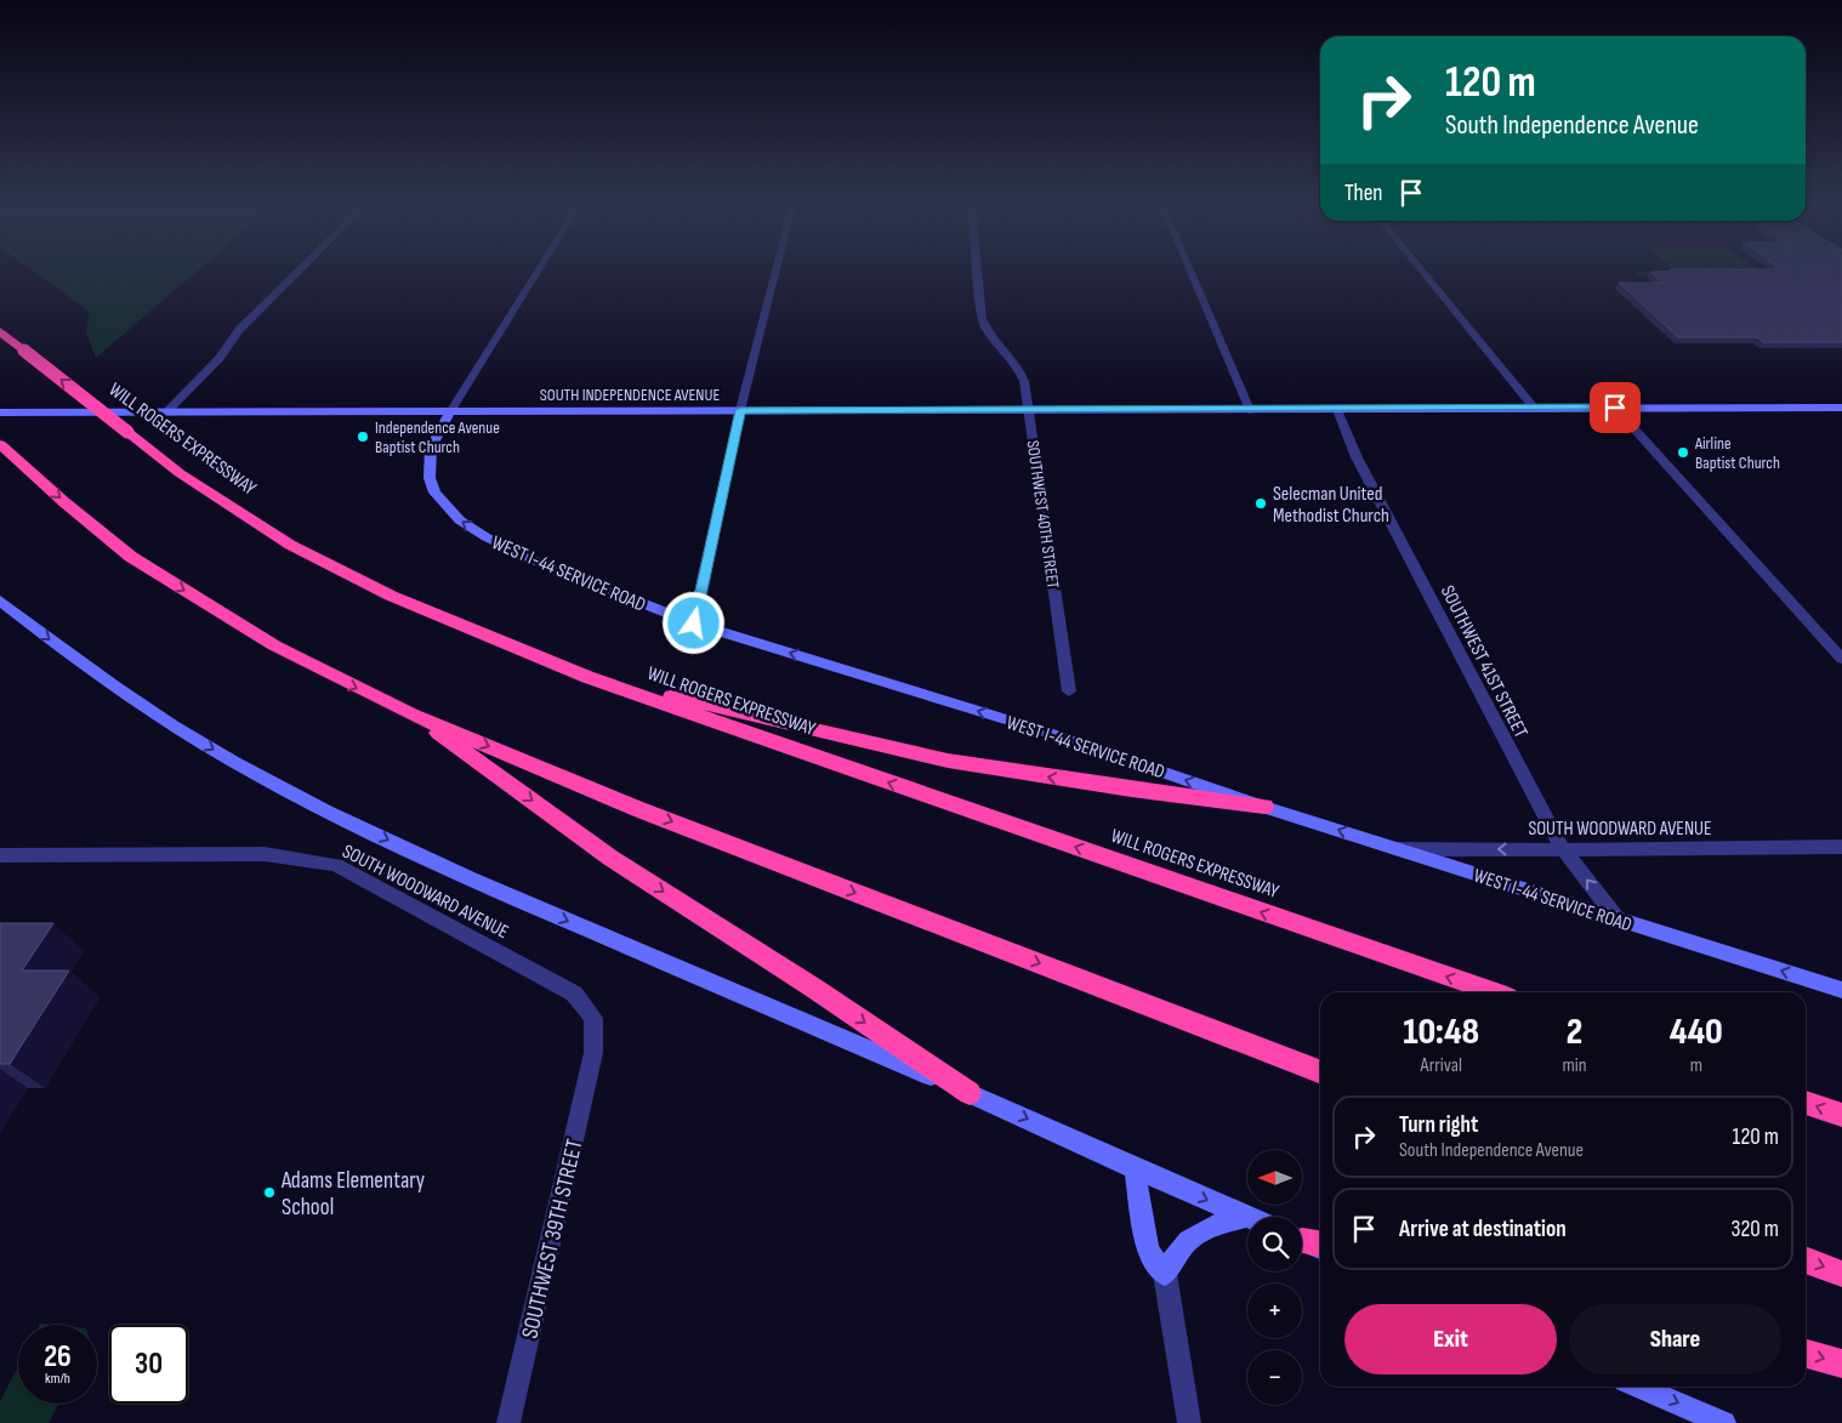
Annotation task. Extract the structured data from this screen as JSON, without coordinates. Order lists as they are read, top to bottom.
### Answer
{
  "streets": {
    "highway": ["WILL ROGERS EXPRESSWAY"],
    "street": [
      "SOUTH INDEPENDENCE AVENUE",
      "SOUTHWEST 40TH STREET",
      "WEST I-44 SERVICE ROAD",
      "SOUTHWEST 41ST STREET",
      "SOUTH WOODWARD AVENUE",
      "SOUTHWEST 39TH STREET"
    ]
  },
  "crossings": [
    ["SOUTH INDEPENDENCE AVENUE", "SOUTHWEST 40TH STREET"],
    ["SOUTH INDEPENDENCE AVENUE", "WEST I-44 SERVICE ROAD"],
    ["SOUTH INDEPENDENCE AVENUE", "SOUTHWEST 41ST STREET"],
    ["WEST I-44 SERVICE ROAD", "SOUTHWEST 41ST STREET"],
    ["WEST I-44 SERVICE ROAD", "SOUTH WOODWARD AVENUE"],
    ["SOUTHWEST 41ST STREET", "SOUTH WOODWARD AVENUE"],
    ["SOUTH WOODWARD AVENUE", "SOUTHWEST 39TH STREET"]
  ],
  "one_way": ["WEST I-44 SERVICE ROAD"],
  "places": [
    "Independence Avenue Baptist Church",
    "Airline Baptist Church",
    "Selecman United Methodist Church",
    "Adams Elementary School"
  ],
  "north": "left",
  "page": {
    "turn": ["120 m", "South Independence Avenue"],
    "then": "Then",
    "eta": [
      "10:48",
      "Arrival",
      "2",
      "min",
      "440",
      "m"
    ],
    "list": [
      {
        "name": "Turn right",
        "note": "South Independence Avenue",
        "value": "120 m"
      },
      {
        "name": "Arrive at destination",
        "value": "320 m"
      }
    ],
    "map_buttons": ["+", "−"],
    "buttons": ["Exit", "Share"],
    "speed": "26 km/h",
    "limit": "30"
  }
}
